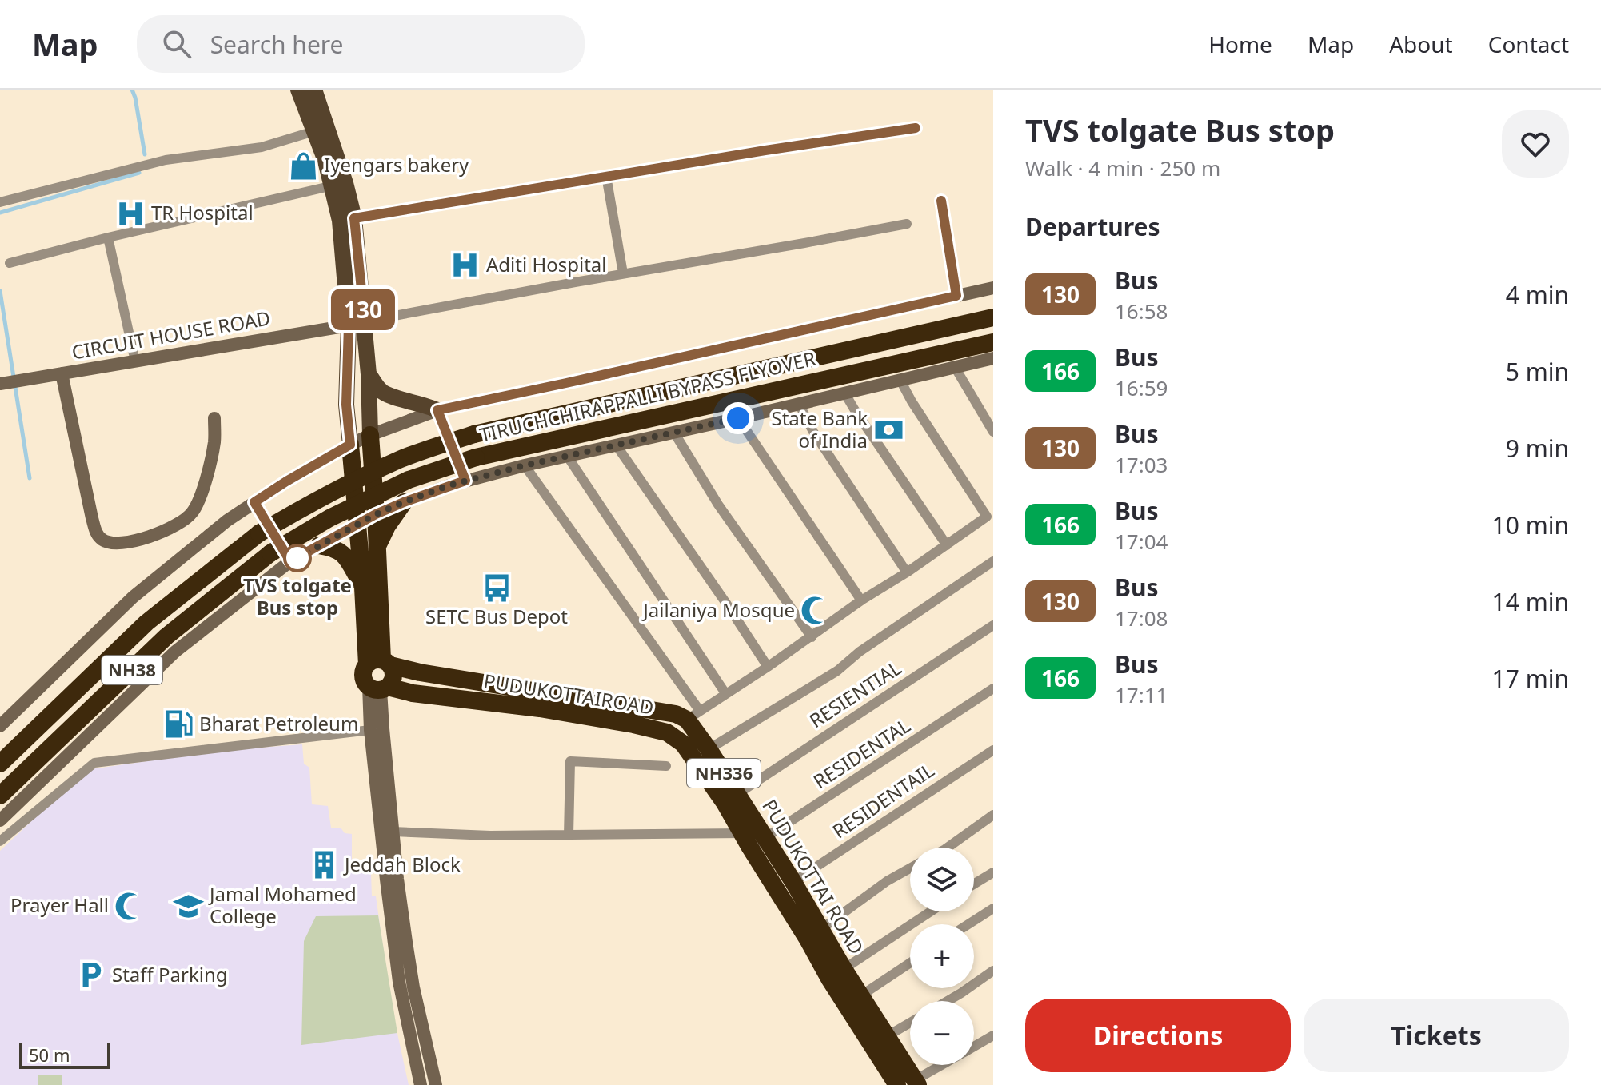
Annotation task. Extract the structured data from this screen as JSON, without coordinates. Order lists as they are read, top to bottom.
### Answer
{
  "streets": {
    "highway": [
      "TIRUCHCHIRAPPALLI BYPASS FLYOVER",
      "NH38",
      "PUDUKOTTAIROAD",
      "NH336",
      "PUDUKOTTAI ROAD"
    ],
    "street": [
      "CIRCUIT HOUSE ROAD",
      "RESIENTIAL",
      "RESIDENTAL",
      "RESIDENTAIL"
    ]
  },
  "crossings": [
    ["PUDUKOTTAIROAD", "RESIDENTAL"],
    ["PUDUKOTTAIROAD", "PUDUKOTTAI ROAD"],
    ["RESIENTIAL", "PUDUKOTTAI ROAD"],
    ["RESIDENTAL", "PUDUKOTTAI ROAD"],
    ["RESIDENTAIL", "PUDUKOTTAI ROAD"]
  ],
  "places": {
    "shop": ["Iyengars bakery"],
    "hospital": ["TR Hospital", "Aditi Hospital"],
    "bank": ["State Bank of India"],
    "other": ["TVS tolgate Bus stop"],
    "bus stop": ["SETC Bus Depot"],
    "mosque": ["Jailaniya Mosque", "Prayer Hall"],
    "fuel station": ["Bharat Petroleum"],
    "building": ["Jeddah Block"],
    "school or university": ["Jamal Mohamed College"],
    "parking": ["Staff Parking"]
  },
  "lines": ["bus line 130"],
  "scale_bar": "50 m",
  "page": {
    "header": "Map",
    "search": "Search here",
    "nav": [
      "Home",
      "Map",
      "About",
      "Contact"
    ],
    "on_map": "130",
    "heading": [
      ["TVS tolgate Bus stop", "Walk · 4 min · 250 m"],
      "Departures"
    ],
    "list": [
      {
        "mark": "130",
        "name": "Bus",
        "note": "16:58",
        "value": "4 min"
      },
      {
        "mark": "166",
        "name": "Bus",
        "note": "16:59",
        "value": "5 min"
      },
      {
        "mark": "130",
        "name": "Bus",
        "note": "17:03",
        "value": "9 min"
      },
      {
        "mark": "166",
        "name": "Bus",
        "note": "17:04",
        "value": "10 min"
      },
      {
        "mark": "130",
        "name": "Bus",
        "note": "17:08",
        "value": "14 min"
      },
      {
        "mark": "166",
        "name": "Bus",
        "note": "17:11",
        "value": "17 min"
      }
    ],
    "map_buttons": ["+", "−"],
    "buttons": ["Directions", "Tickets"],
    "scale": "50 m"
  }
}
